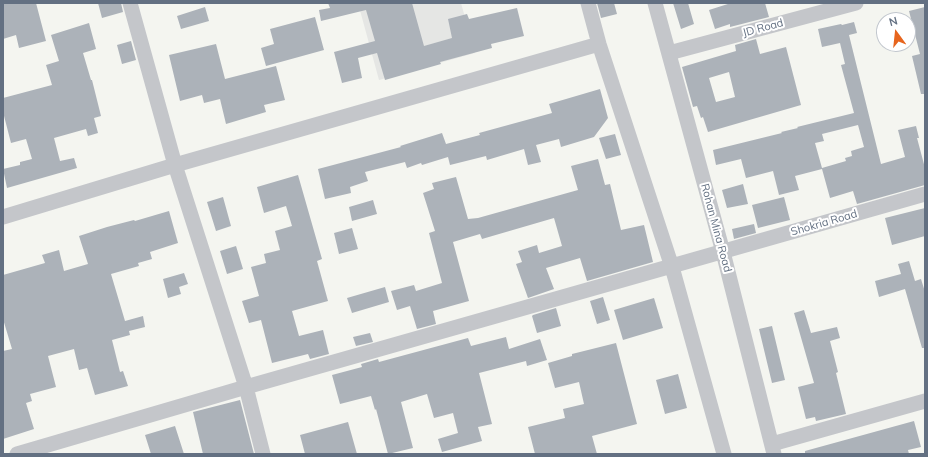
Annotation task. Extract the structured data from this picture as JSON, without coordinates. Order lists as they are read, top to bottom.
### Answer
{
  "streets": {
    "street": ["JD Road", "Shokria Road", "Rohan Mina Road"]
  },
  "crossings": [
    ["JD Road", "Rohan Mina Road"],
    ["Shokria Road", "Rohan Mina Road"]
  ],
  "north": "top"
}
